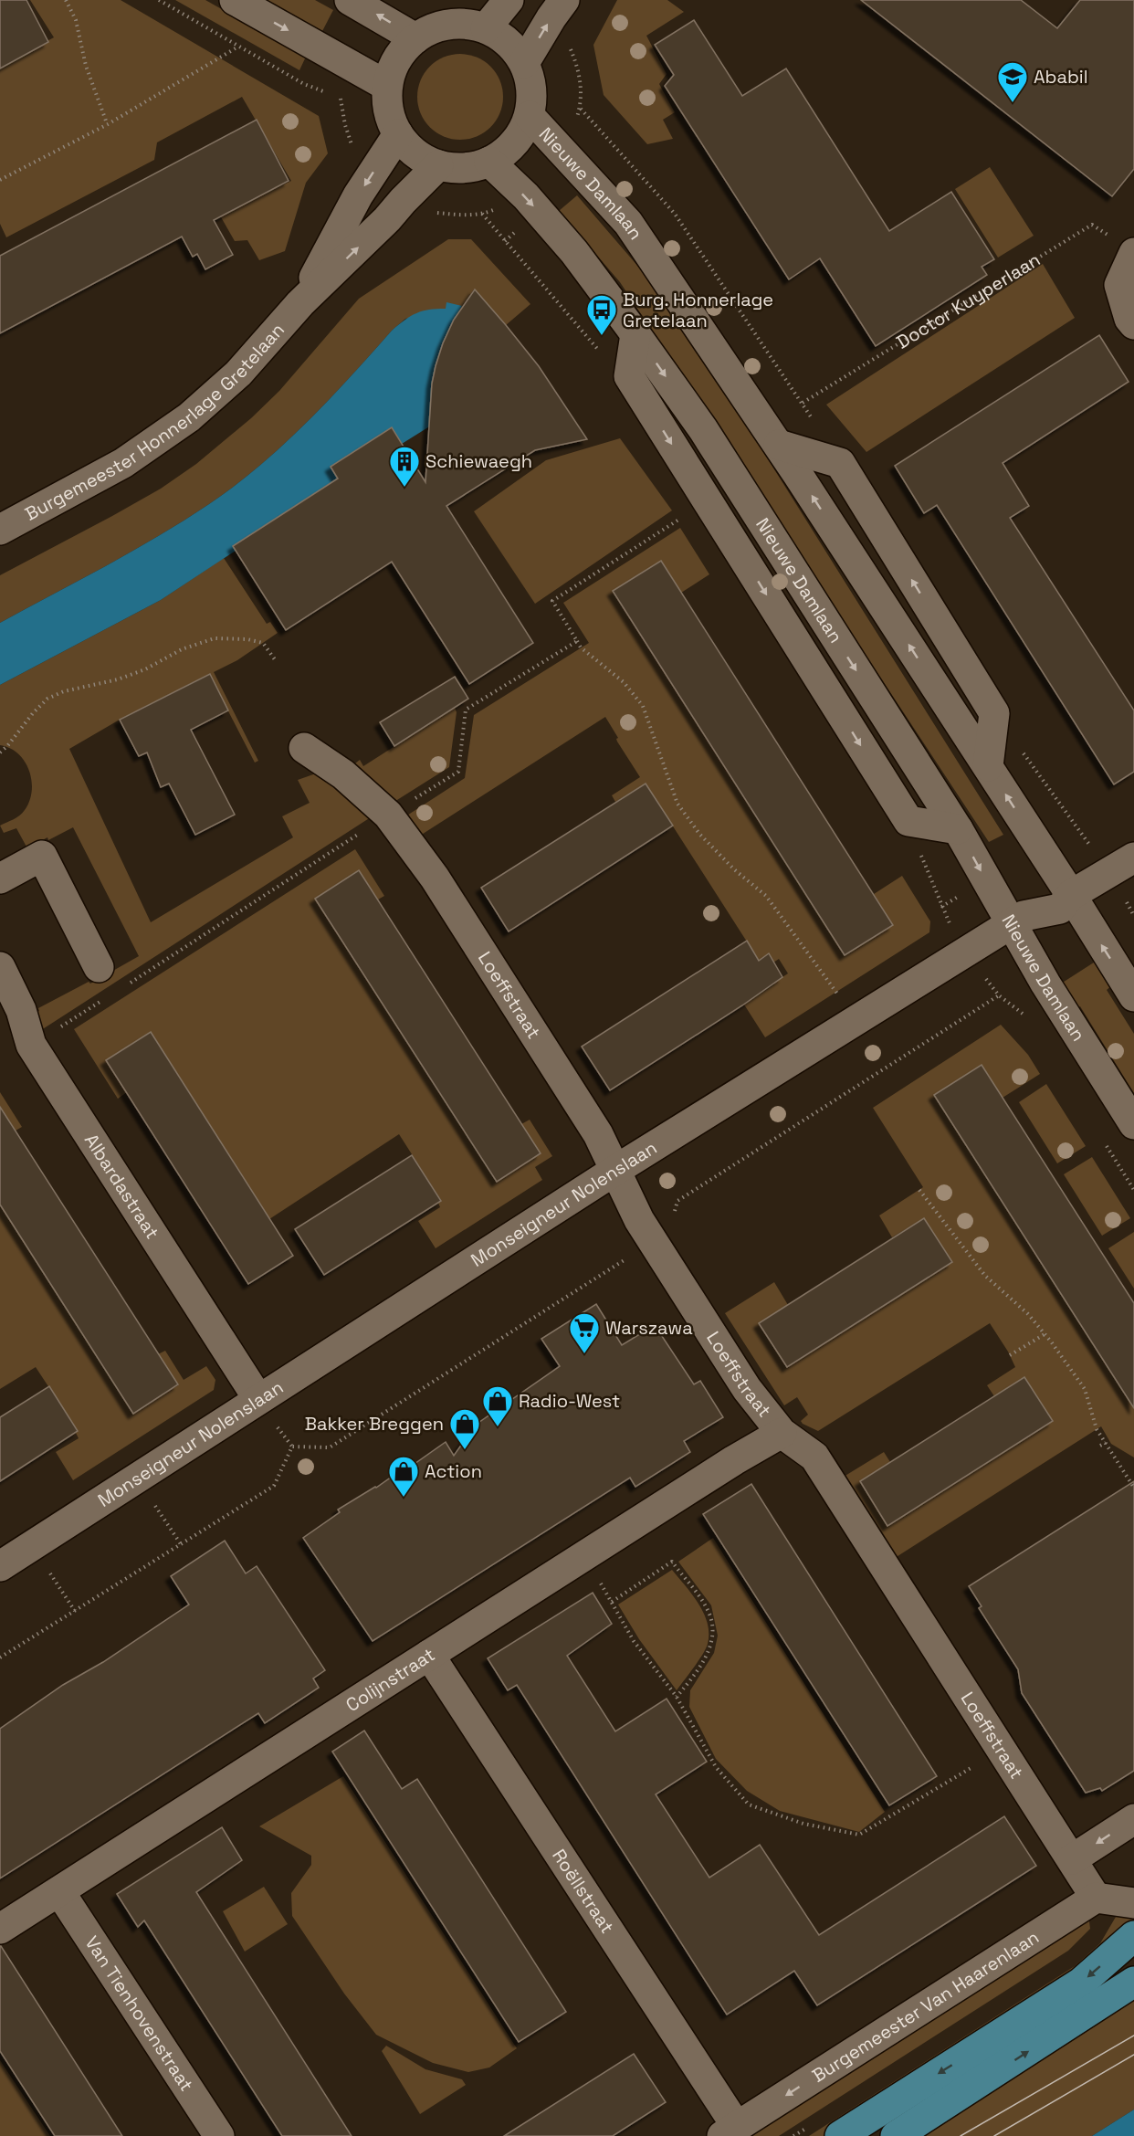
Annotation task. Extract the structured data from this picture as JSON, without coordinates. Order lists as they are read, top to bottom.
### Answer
{
  "streets": {
    "street": [
      "Nieuwe Damlaan",
      "Burgemeester Honnerlage Gretelaan",
      "Loeffstraat",
      "Albardastraat",
      "Monseigneur Nolenslaan",
      "Colijnstraat",
      "Roëllstraat",
      "Burgemeester Van Haarenlaan",
      "Van Tienhovenstraat"
    ],
    "path": ["Doctor Kuyperlaan"]
  },
  "crossings": [
    ["Nieuwe Damlaan", "Burgemeester Honnerlage Gretelaan"],
    ["Nieuwe Damlaan", "Monseigneur Nolenslaan"],
    ["Loeffstraat", "Monseigneur Nolenslaan"],
    ["Loeffstraat", "Colijnstraat"],
    ["Loeffstraat", "Burgemeester Van Haarenlaan"],
    ["Albardastraat", "Monseigneur Nolenslaan"],
    ["Colijnstraat", "Roëllstraat"],
    ["Colijnstraat", "Van Tienhovenstraat"],
    ["Roëllstraat", "Burgemeester Van Haarenlaan"]
  ],
  "one_way": ["Burgemeester Van Haarenlaan"],
  "places": {
    "school or university": ["Ababil"],
    "bus stop": ["Burg. Honnerlage Gretelaan"],
    "building": ["Schiewaegh"],
    "supermarket": ["Warszawa"],
    "shop": ["Radio-West", "Bakker Breggen", "Action"]
  }
}
